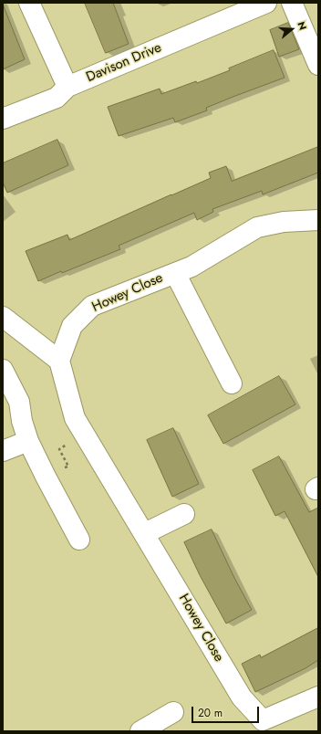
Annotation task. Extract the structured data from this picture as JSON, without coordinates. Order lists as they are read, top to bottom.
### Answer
{
  "streets": {
    "street": ["Davison Drive", "Howey Close"]
  },
  "scale_bar": "20 m",
  "north": "right"
}
